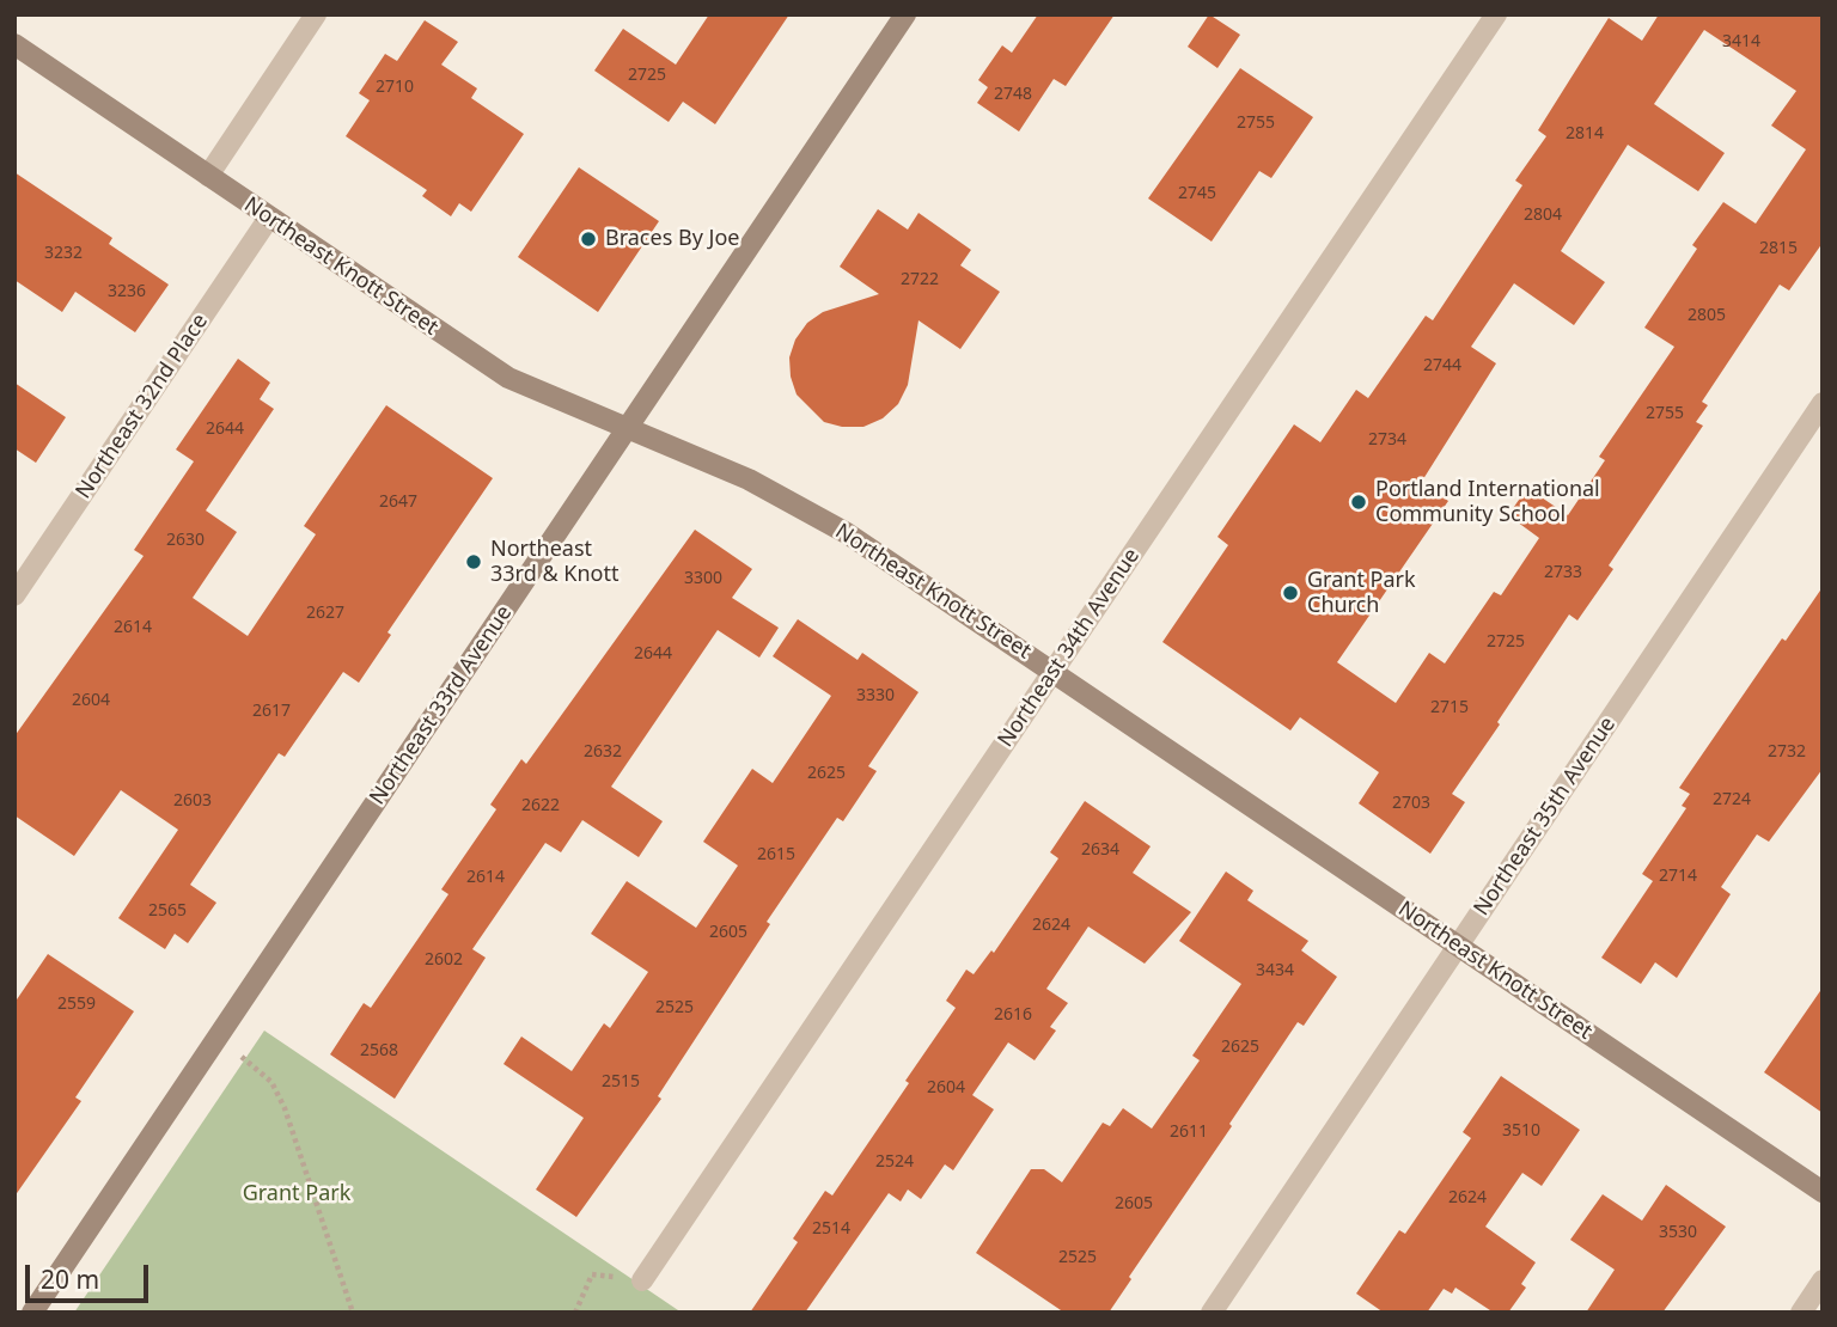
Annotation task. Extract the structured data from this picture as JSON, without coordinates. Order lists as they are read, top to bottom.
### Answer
{
  "streets": {
    "street": [
      "Northeast Knott Street",
      "Northeast 32nd Place",
      "Northeast 34th Avenue",
      "Northeast 33rd Avenue",
      "Northeast 35th Avenue"
    ]
  },
  "crossings": [
    ["Northeast Knott Street", "Northeast 32nd Place"],
    ["Northeast Knott Street", "Northeast 34th Avenue"],
    ["Northeast Knott Street", "Northeast 33rd Avenue"],
    ["Northeast Knott Street", "Northeast 35th Avenue"]
  ],
  "parks": ["Grant Park"],
  "places": [
    "Braces By Joe",
    "Portland International Community School",
    "Northeast 33rd & Knott",
    "Grant Park Church"
  ],
  "house_numbers": [
    "3414",
    "2725",
    "2710",
    "2748",
    "2755",
    "2814",
    "2745",
    "2804",
    "2815",
    "3232",
    "2722",
    "3236",
    "2805",
    "2744",
    "2755",
    "2644",
    "2734",
    "2647",
    "2630",
    "2733",
    "3300",
    "2627",
    "2614",
    "2725",
    "2644",
    "3330",
    "2604",
    "2715",
    "2617",
    "2632",
    "2732",
    "2625",
    "2724",
    "2603",
    "2703",
    "2622",
    "2634",
    "2615",
    "2714",
    "2614",
    "2565",
    "2624",
    "2605",
    "2602",
    "3434",
    "2559",
    "2525",
    "2616",
    "2625",
    "2568",
    "2515",
    "2604",
    "3510",
    "2611",
    "2524",
    "2624",
    "2605",
    "2514",
    "3530",
    "2525"
  ],
  "scale_bar": "20 m"
}
